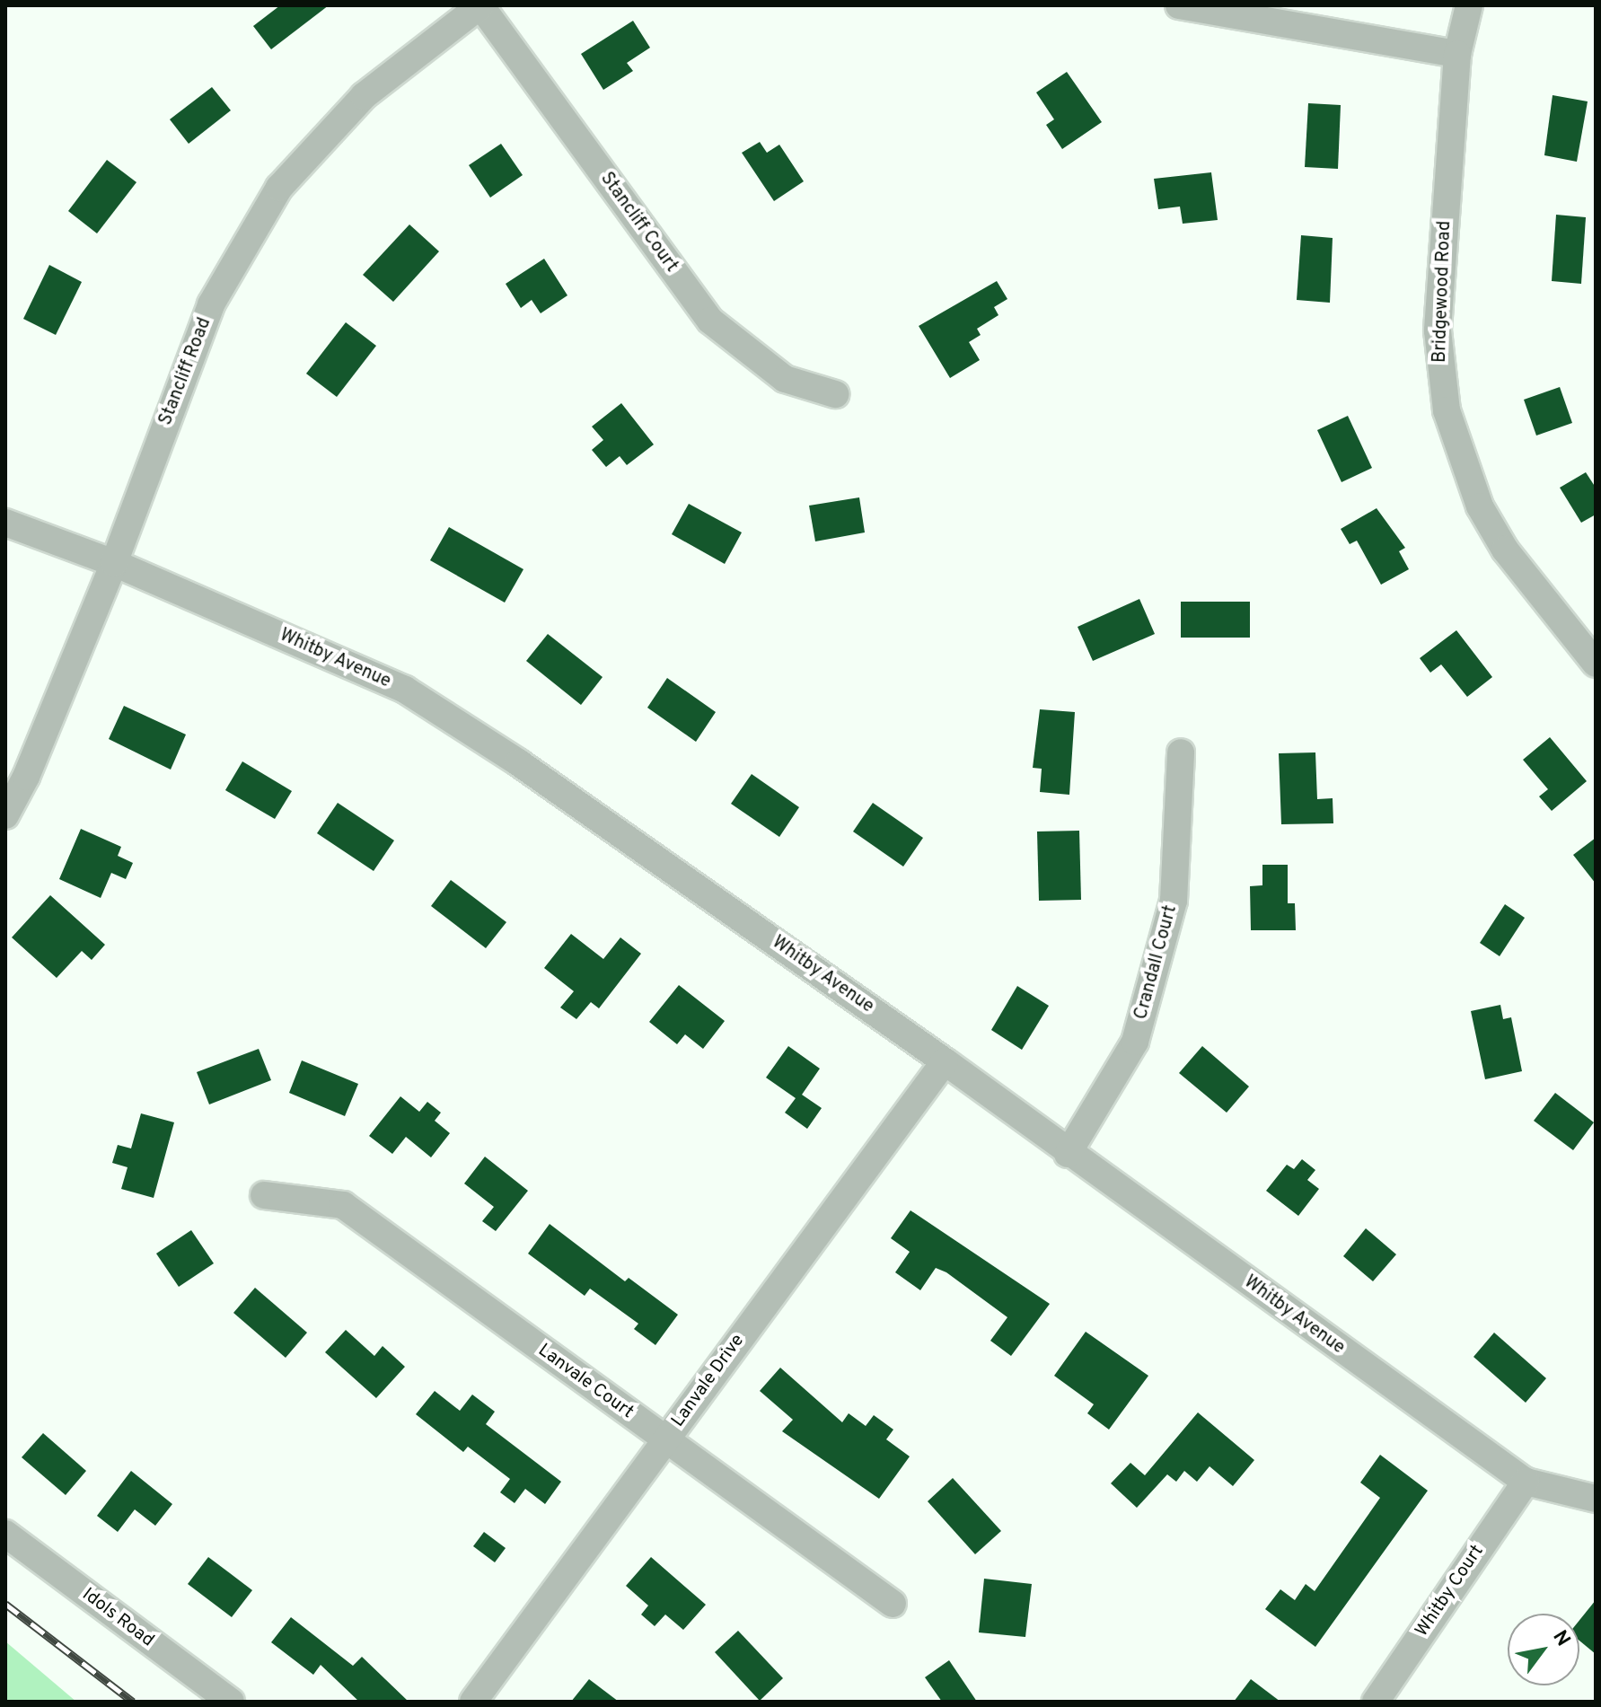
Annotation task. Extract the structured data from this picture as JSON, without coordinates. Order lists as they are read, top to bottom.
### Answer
{
  "streets": {
    "street": [
      "Stancliff Court",
      "Bridgewood Road",
      "Stancliff Road",
      "Whitby Avenue",
      "Crandall Court",
      "Lanvale Drive",
      "Lanvale Court",
      "Whitby Court",
      "Idols Road"
    ]
  },
  "crossings": [
    ["Stancliff Court", "Stancliff Road"],
    ["Stancliff Road", "Whitby Avenue"],
    ["Whitby Avenue", "Crandall Court"],
    ["Whitby Avenue", "Lanvale Drive"],
    ["Whitby Avenue", "Whitby Court"],
    ["Lanvale Drive", "Lanvale Court"]
  ],
  "north": "top right"
}
